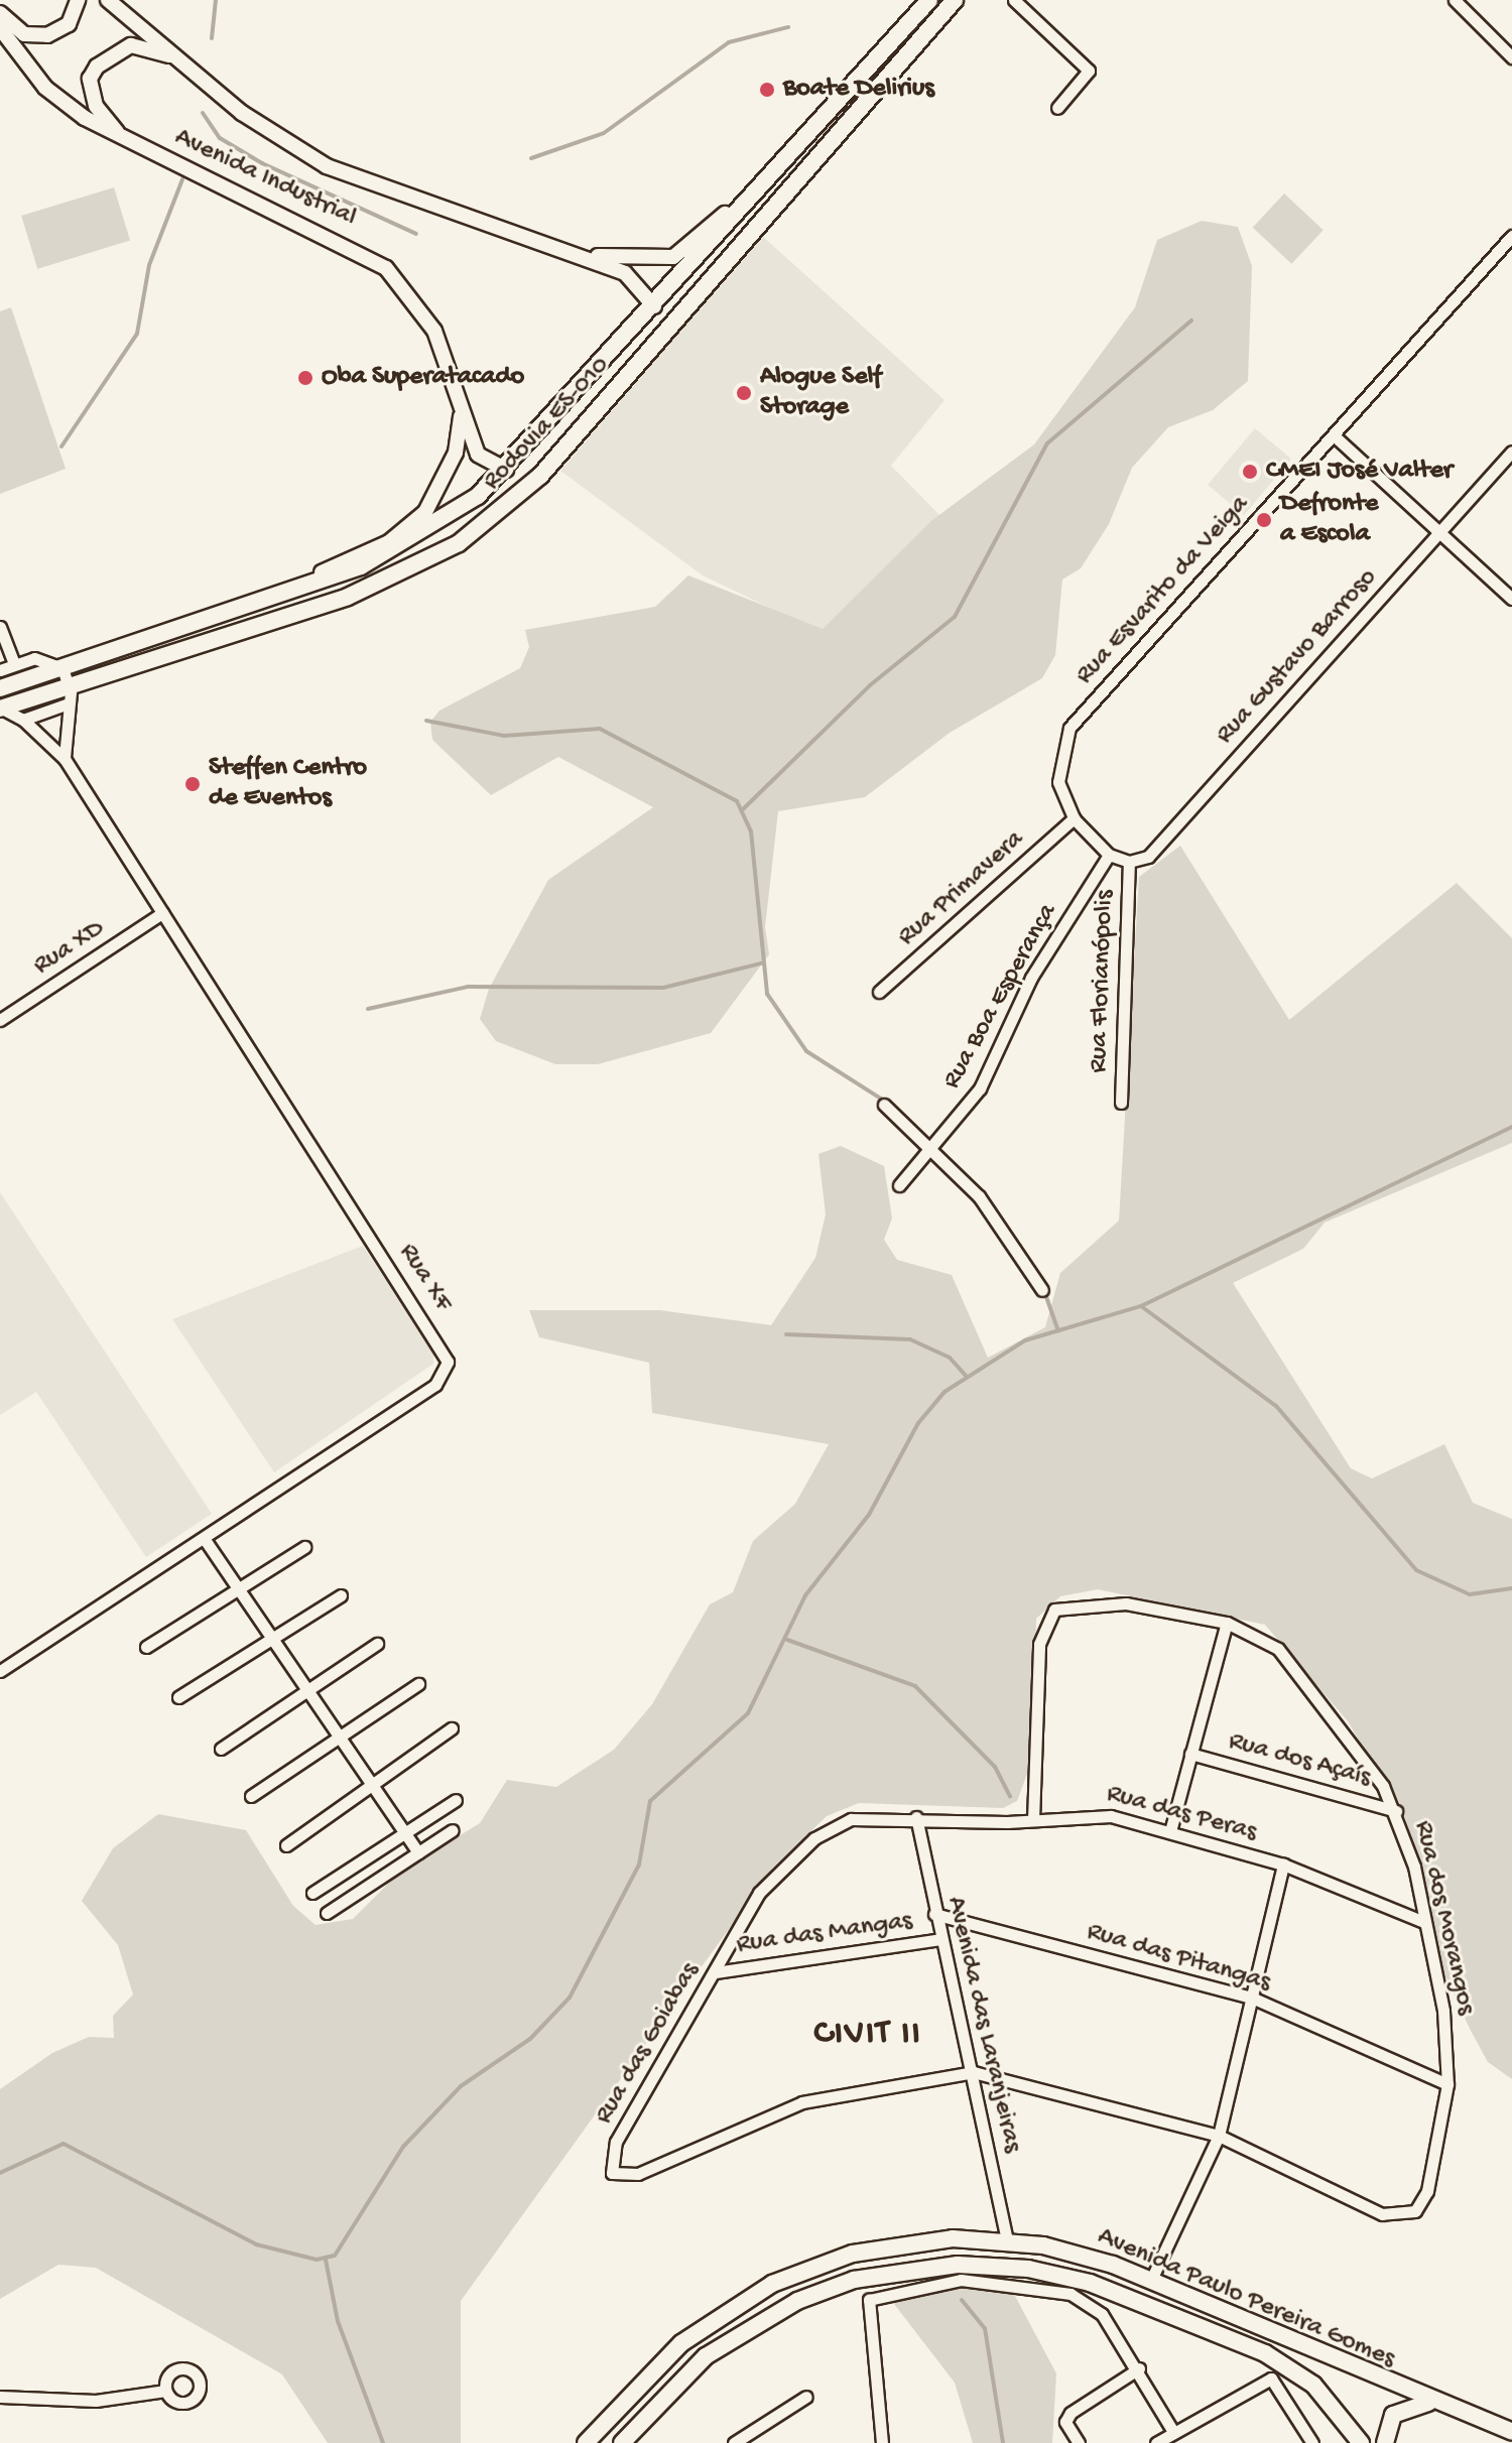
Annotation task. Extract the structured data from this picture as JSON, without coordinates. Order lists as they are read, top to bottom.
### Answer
{
  "streets": {
    "main road": ["Rodovia ES-010", "Avenida Paulo Pereira Gomes"],
    "street": [
      "Avenida Industrial",
      "Rua Esvarito da Veiga",
      "Rua Gustavo Barroso",
      "Rua Primavera",
      "Rua XD",
      "Rua Florianópolis",
      "Rua Boa Esperança",
      "Rua XF",
      "Rua dos Açaís",
      "Rua das Peras",
      "Rua dos Morangos",
      "Rua das Mangas",
      "Rua das Pitangas",
      "Avenida das Laranjeiras",
      "Rua das Goiabas"
    ]
  },
  "crossings": [
    ["Avenida Industrial", "Rodovia ES-010"],
    ["Rodovia ES-010", "Rua XF"],
    ["Rua Esvarito da Veiga", "Rua Gustavo Barroso"],
    ["Rua Esvarito da Veiga", "Rua Primavera"],
    ["Rua Esvarito da Veiga", "Rua Florianópolis"],
    ["Rua Esvarito da Veiga", "Rua Boa Esperança"],
    ["Rua Gustavo Barroso", "Rua Florianópolis"],
    ["Rua XD", "Rua XF"],
    ["Rua dos Açaís", "Rua dos Morangos"],
    ["Rua das Peras", "Rua dos Morangos"],
    ["Rua das Peras", "Avenida das Laranjeiras"],
    ["Rua das Peras", "Rua das Goiabas"],
    ["Rua dos Morangos", "Rua das Pitangas"],
    ["Rua dos Morangos", "Avenida das Laranjeiras"],
    ["Rua dos Morangos", "Rua das Goiabas"],
    ["Rua das Mangas", "Avenida das Laranjeiras"],
    ["Rua das Mangas", "Rua das Goiabas"],
    ["Rua das Pitangas", "Avenida das Laranjeiras"],
    ["Avenida das Laranjeiras", "Rua das Goiabas"],
    ["Avenida das Laranjeiras", "Avenida Paulo Pereira Gomes"]
  ],
  "districts": ["CIVIT II"],
  "places": [
    "Boate Delirius",
    "Oba Superatacado",
    "Alogue Self Storage",
    "CMEI José Valter",
    "Defronte a Escola",
    "Steffen Centro de Eventos"
  ]
}
